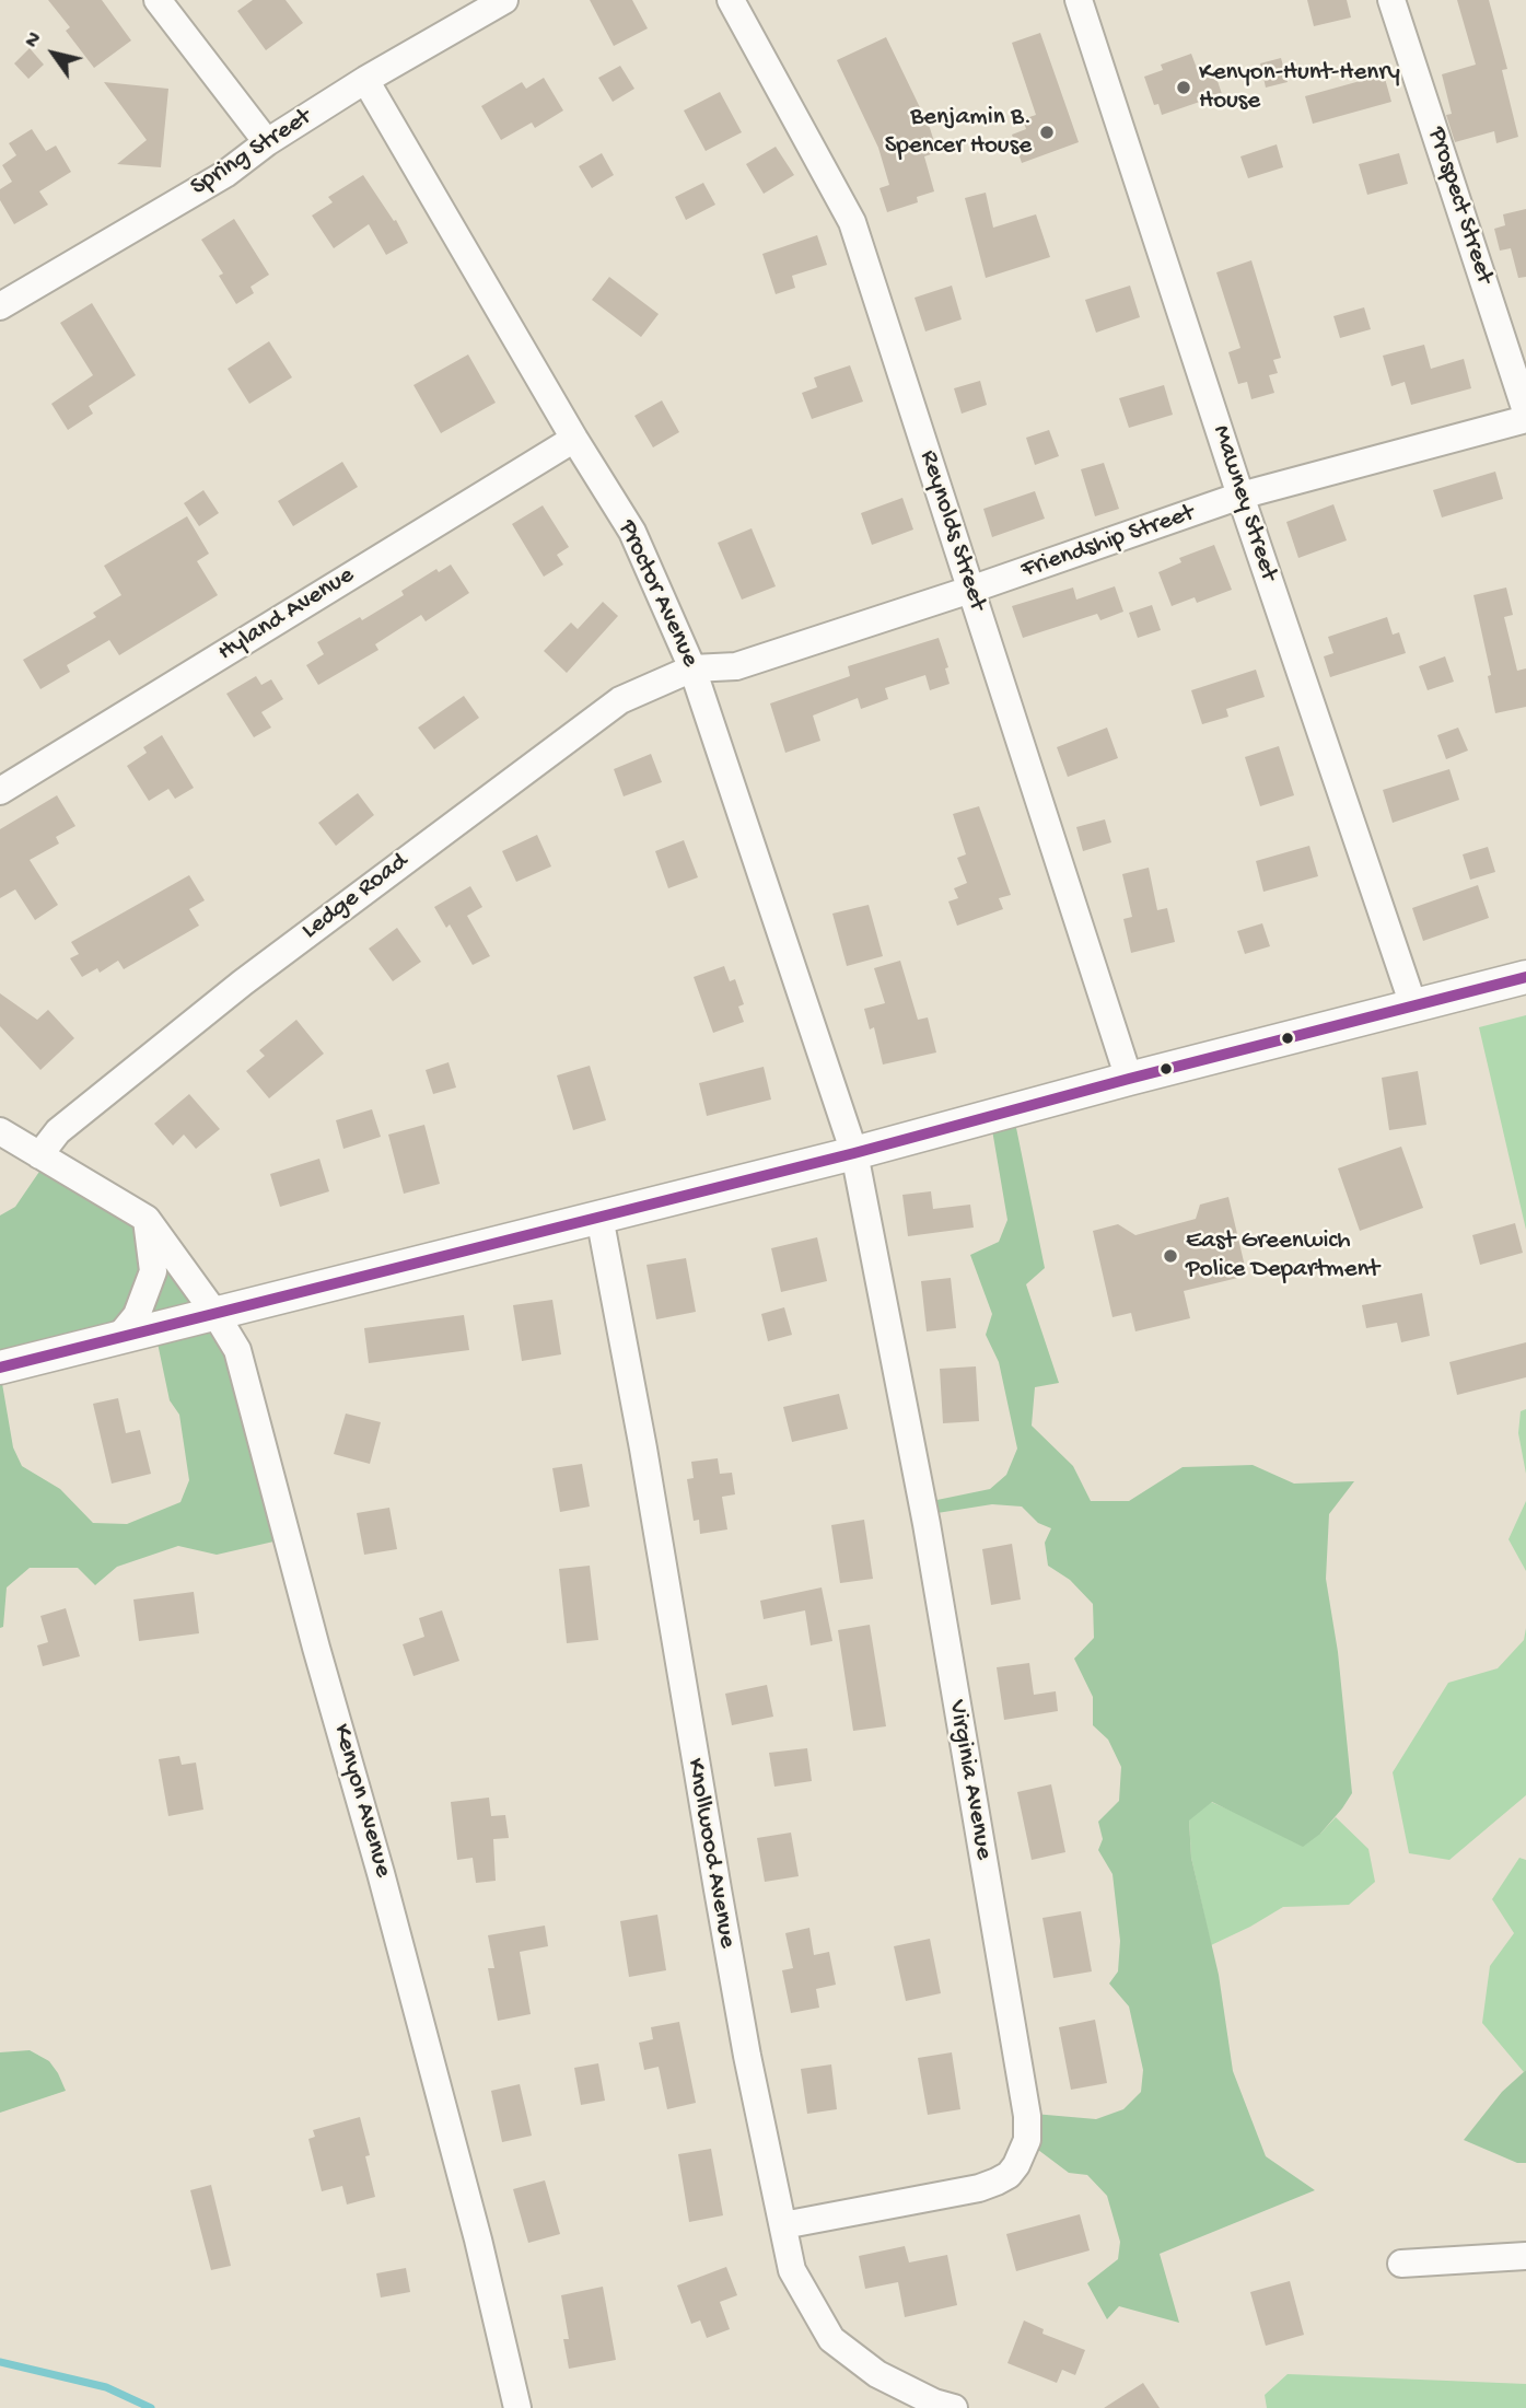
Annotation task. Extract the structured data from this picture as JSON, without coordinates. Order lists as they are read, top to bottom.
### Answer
{
  "streets": {
    "street": [
      "Spring Street",
      "Prospect Street",
      "Mawney Street",
      "Reynolds Street",
      "Friendship Street",
      "Proctor Avenue",
      "Hyland Avenue",
      "Ledge Road",
      "Virginia Avenue",
      "Kenyon Avenue",
      "Knollwood Avenue"
    ]
  },
  "crossings": [
    ["Spring Street", "Proctor Avenue"],
    ["Mawney Street", "Friendship Street"],
    ["Reynolds Street", "Friendship Street"],
    ["Friendship Street", "Proctor Avenue"],
    ["Friendship Street", "Ledge Road"],
    ["Proctor Avenue", "Hyland Avenue"],
    ["Proctor Avenue", "Ledge Road"],
    ["Proctor Avenue", "Virginia Avenue"],
    ["Ledge Road", "Kenyon Avenue"],
    ["Virginia Avenue", "Knollwood Avenue"]
  ],
  "places": ["Kenyon-Hunt-Henry House", "Benjamin B. Spencer House", "East Greenwich Police Department"],
  "north": "top left"
}
